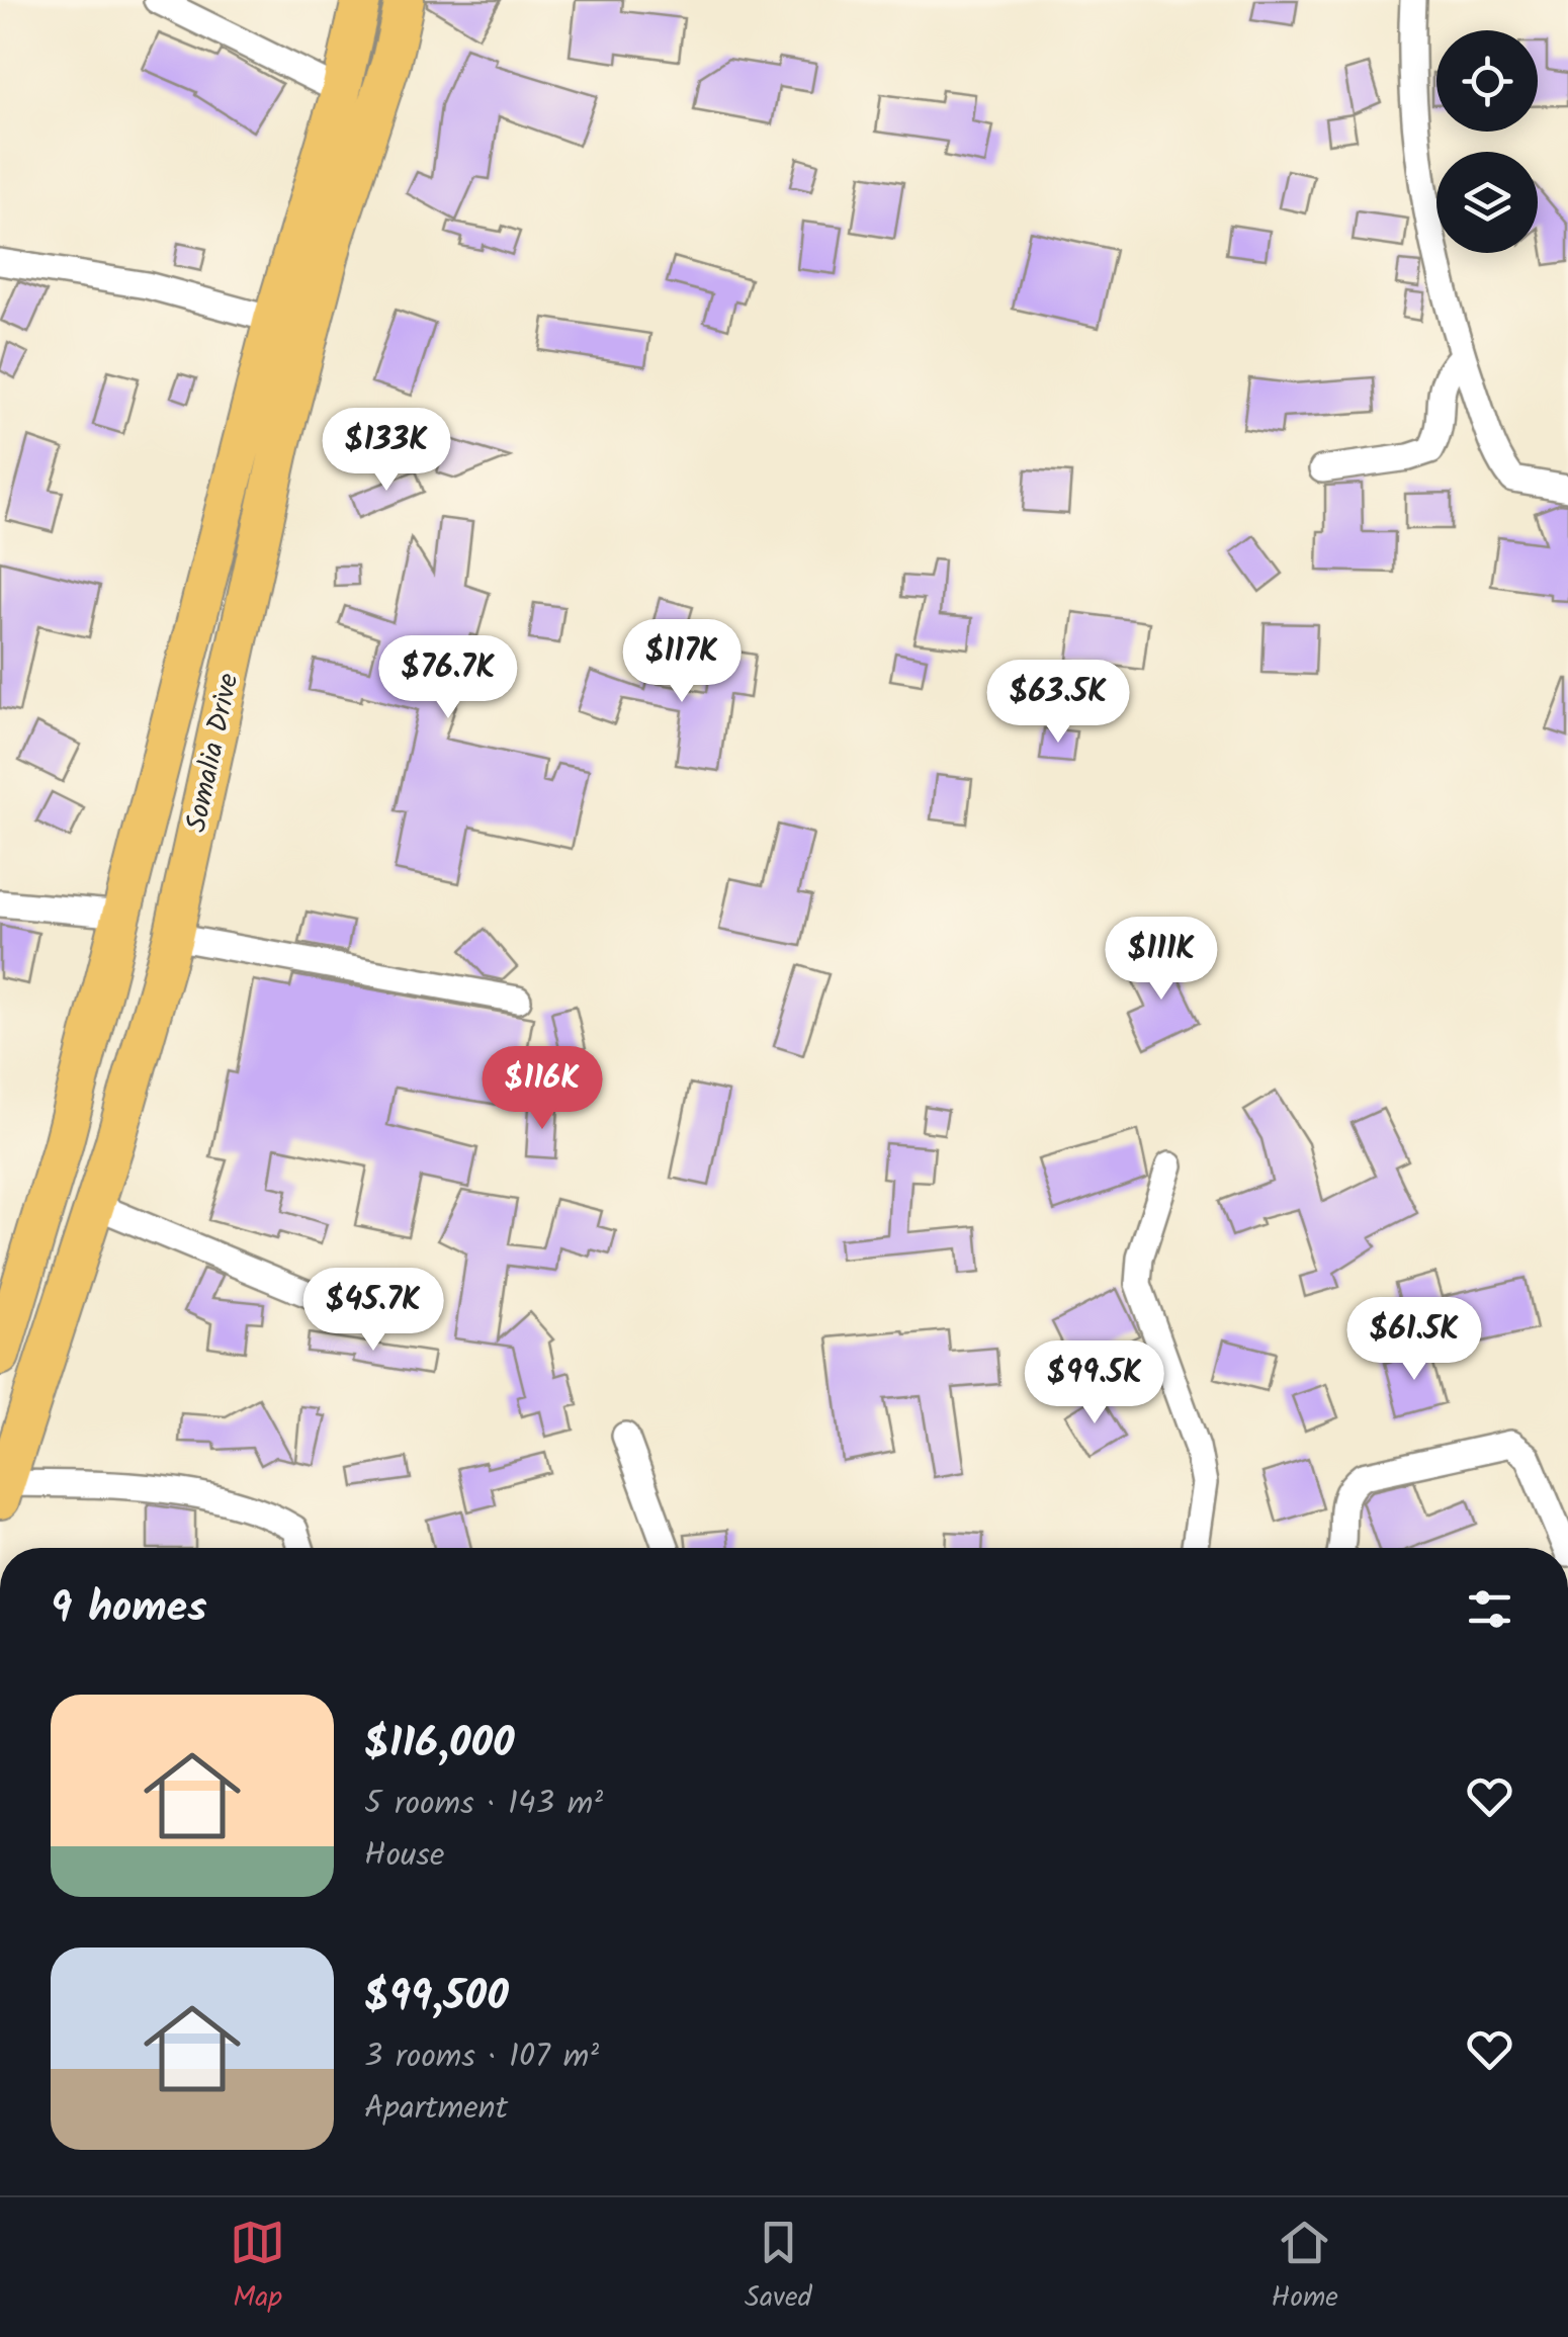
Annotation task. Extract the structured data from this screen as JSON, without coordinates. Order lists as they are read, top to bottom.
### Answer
{
  "streets": {
    "main road": ["Somalia Drive"]
  },
  "page": {
    "price": [
      "$133K",
      "$117K",
      "$76.7K",
      "$63.5K",
      "$111K",
      "$116K",
      "$45.7K",
      "$61.5K",
      "$99.5K"
    ],
    "heading": "9 homes",
    "list": [
      {
        "name": "$116,000",
        "note": "5 rooms · 143 m² · House"
      },
      {
        "name": "$99,500",
        "note": "3 rooms · 107 m² · Apartment"
      }
    ],
    "tabs": ["Map", "Saved", "Home"]
  }
}
